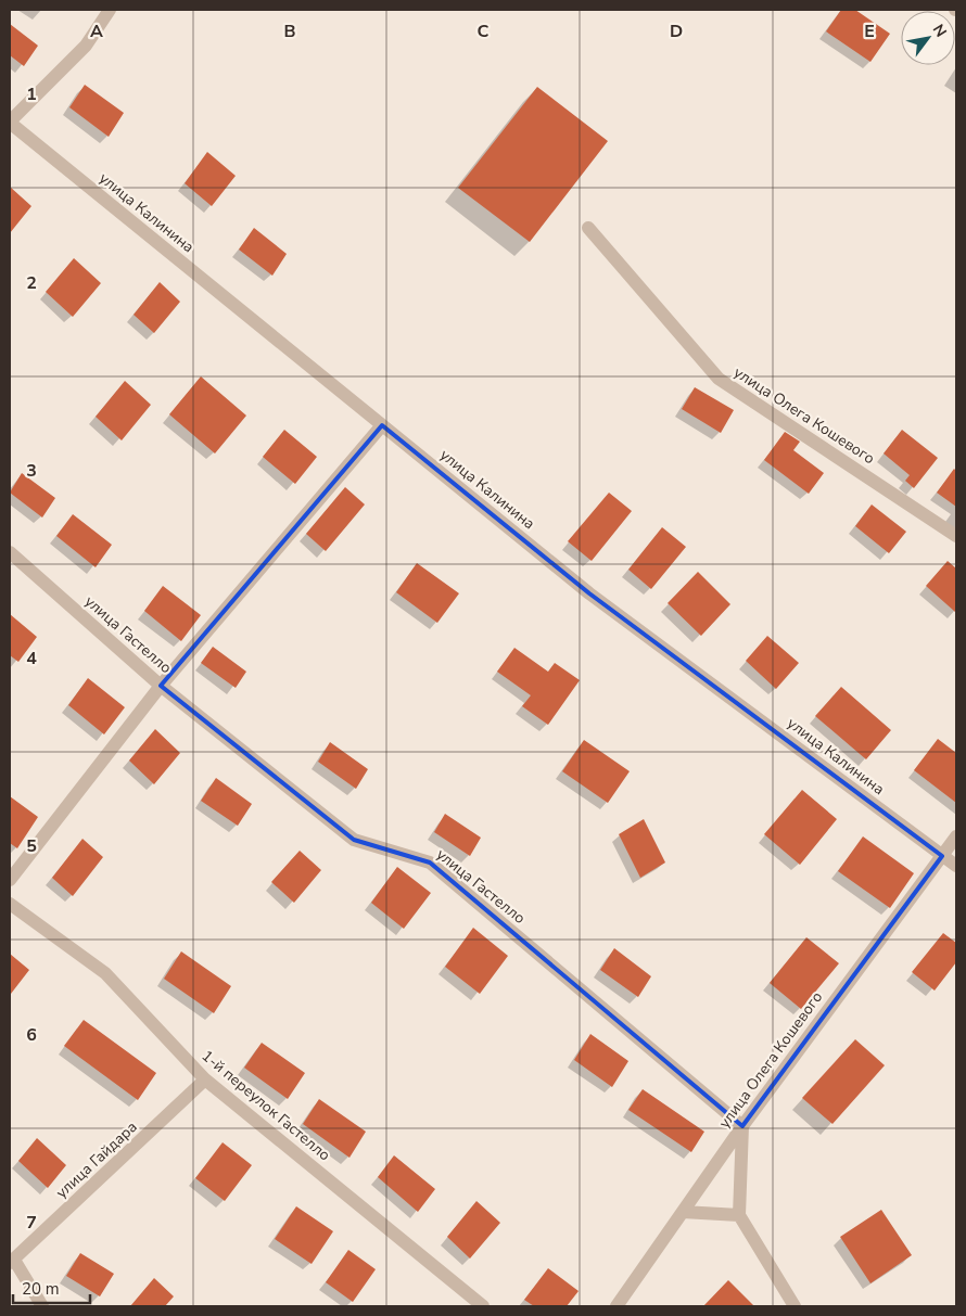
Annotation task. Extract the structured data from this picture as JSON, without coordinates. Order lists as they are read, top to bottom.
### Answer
{
  "streets": {
    "street": [
      "улица Калинина",
      "улица Олега Кошевого",
      "улица Гастелло",
      "1-й переулок Гастелло",
      "улица Гайдара"
    ]
  },
  "crossings": [
    ["улица Калинина", "улица Олега Кошевого"],
    ["улица Олега Кошевого", "улица Гастелло"],
    ["1-й переулок Гастелло", "улица Гайдара"]
  ],
  "scale_bar": "20 m",
  "north": "top right",
  "grid": {
    "columns": [
      "A",
      "B",
      "C",
      "D",
      "E"
    ],
    "rows": [
      "1",
      "2",
      "3",
      "4",
      "5",
      "6",
      "7"
    ]
  }
}
